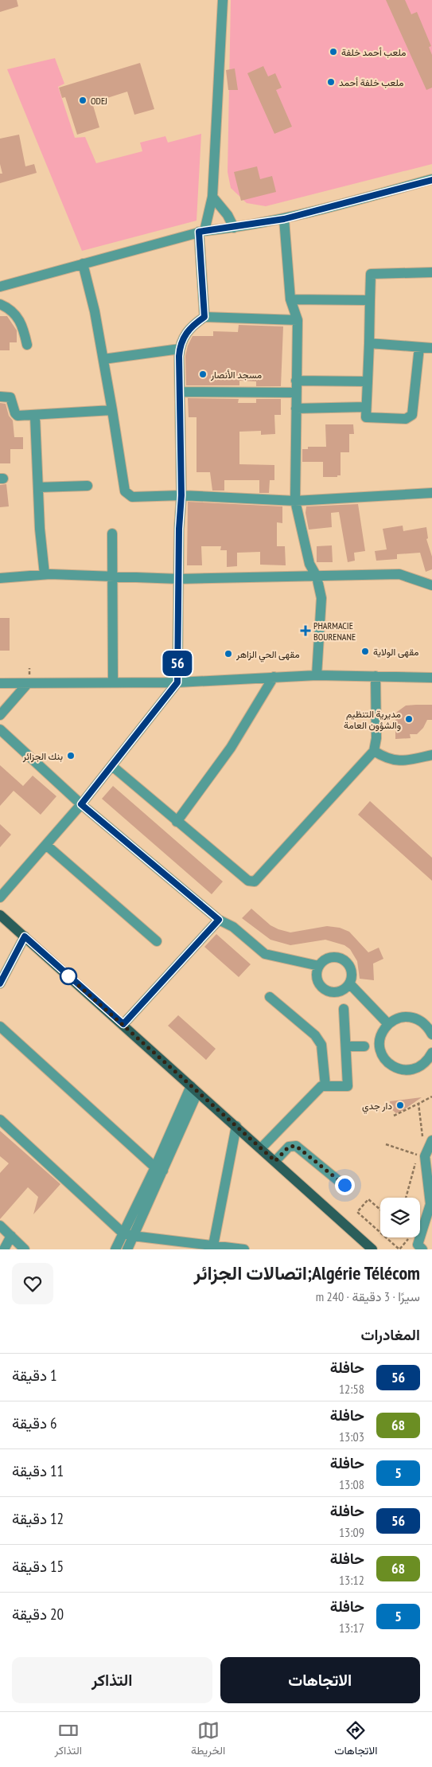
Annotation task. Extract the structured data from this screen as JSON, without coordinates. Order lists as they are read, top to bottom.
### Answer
{
  "places": {
    "other": [
      "ملعب أحمد خلفة",
      "ملعب خلفة أحمد",
      "ODEJ",
      "مسجد الأنصار",
      "مقهى الولاية",
      "مقهى الحي الزاهر",
      "مديرية التنظيم والشؤون العامة",
      "بنك الجزائر",
      "دار جدي"
    ],
    "health": ["PHARMACIE BOURENANE"]
  },
  "lines": ["bus line 56"],
  "page": {
    "on_map": "56",
    "heading": [
      ["Algérie Télécom;اتصالات الجزائر", "سيرًا · 3 دقيقة · 240 m"],
      "المغادرات"
    ],
    "list": [
      {
        "mark": "56",
        "name": "حافلة",
        "note": "12:58",
        "value": "1 دقيقة"
      },
      {
        "mark": "68",
        "name": "حافلة",
        "note": "13:03",
        "value": "6 دقيقة"
      },
      {
        "mark": "5",
        "name": "حافلة",
        "note": "13:08",
        "value": "11 دقيقة"
      },
      {
        "mark": "56",
        "name": "حافلة",
        "note": "13:09",
        "value": "12 دقيقة"
      },
      {
        "mark": "68",
        "name": "حافلة",
        "note": "13:12",
        "value": "15 دقيقة"
      },
      {
        "mark": "5",
        "name": "حافلة",
        "note": "13:17",
        "value": "20 دقيقة"
      }
    ],
    "buttons": ["الاتجاهات", "التذاكر"],
    "tabs": ["الاتجاهات", "الخريطة", "التذاكر"]
  }
}
